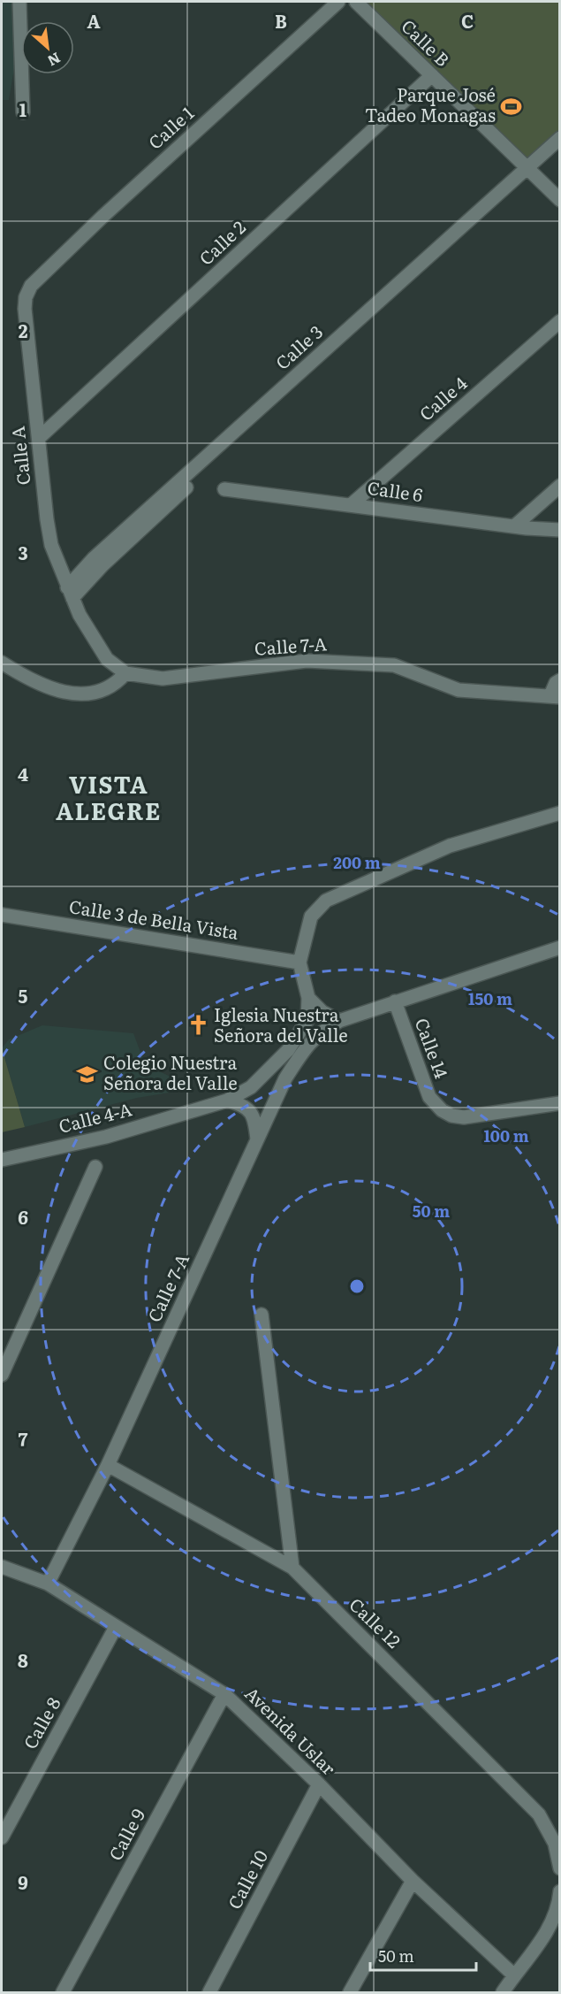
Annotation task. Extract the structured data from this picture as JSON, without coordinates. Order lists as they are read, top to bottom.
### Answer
{
  "streets": {
    "street": [
      "Calle B",
      "Calle 1",
      "Calle 2",
      "Calle 3",
      "Calle 4",
      "Calle A",
      "Calle 6",
      "Calle 7-A",
      "Calle 3 de Bella Vista",
      "Calle 14",
      "Calle 4-A",
      "Calle 12",
      "Calle 8",
      "Avenida Uslar",
      "Calle 9",
      "Calle 10"
    ]
  },
  "crossings": [
    ["Calle B", "Calle 2"],
    ["Calle B", "Calle 3"],
    ["Calle 1", "Calle A"],
    ["Calle 2", "Calle A"],
    ["Calle 3", "Calle A"],
    ["Calle 4", "Calle 6"],
    ["Calle 7-A", "Calle 14"],
    ["Calle 7-A", "Calle 12"],
    ["Calle 7-A", "Avenida Uslar"],
    ["Calle 8", "Avenida Uslar"],
    ["Avenida Uslar", "Calle 9"],
    ["Avenida Uslar", "Calle 10"]
  ],
  "districts": ["VISTA ALEGRE"],
  "places": {
    "sports": ["Parque José Tadeo Monagas"],
    "church": ["Iglesia Nuestra Señora del Valle"],
    "school or university": ["Colegio Nuestra Señora del Valle"]
  },
  "scale_bar": "50 m",
  "north": "bottom right",
  "grid": {
    "columns": ["A", "B", "C"],
    "rows": [
      "1",
      "2",
      "3",
      "4",
      "5",
      "6",
      "7",
      "8",
      "9"
    ]
  },
  "rings": [
    "200 m",
    "150 m",
    "100 m",
    "50 m"
  ]
}
